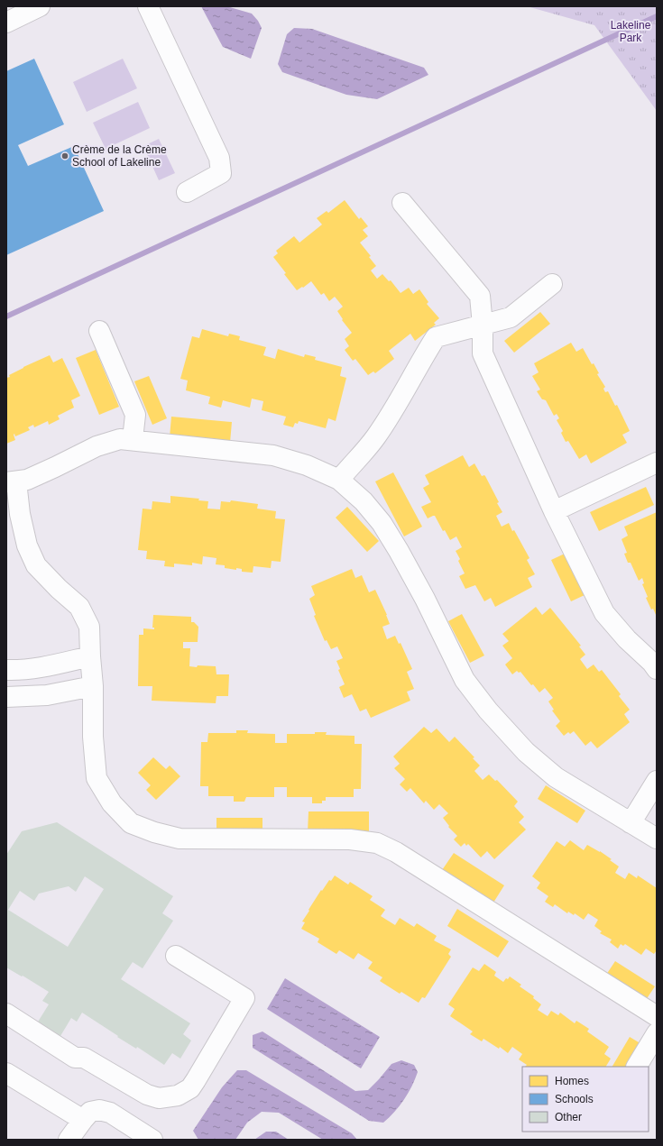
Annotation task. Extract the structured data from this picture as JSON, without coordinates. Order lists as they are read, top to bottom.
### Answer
{
  "parks": ["Lakeline Park"],
  "places": ["Crème de la Crème School of Lakeline"],
  "legend": ["Homes", "Schools", "Other"]
}
